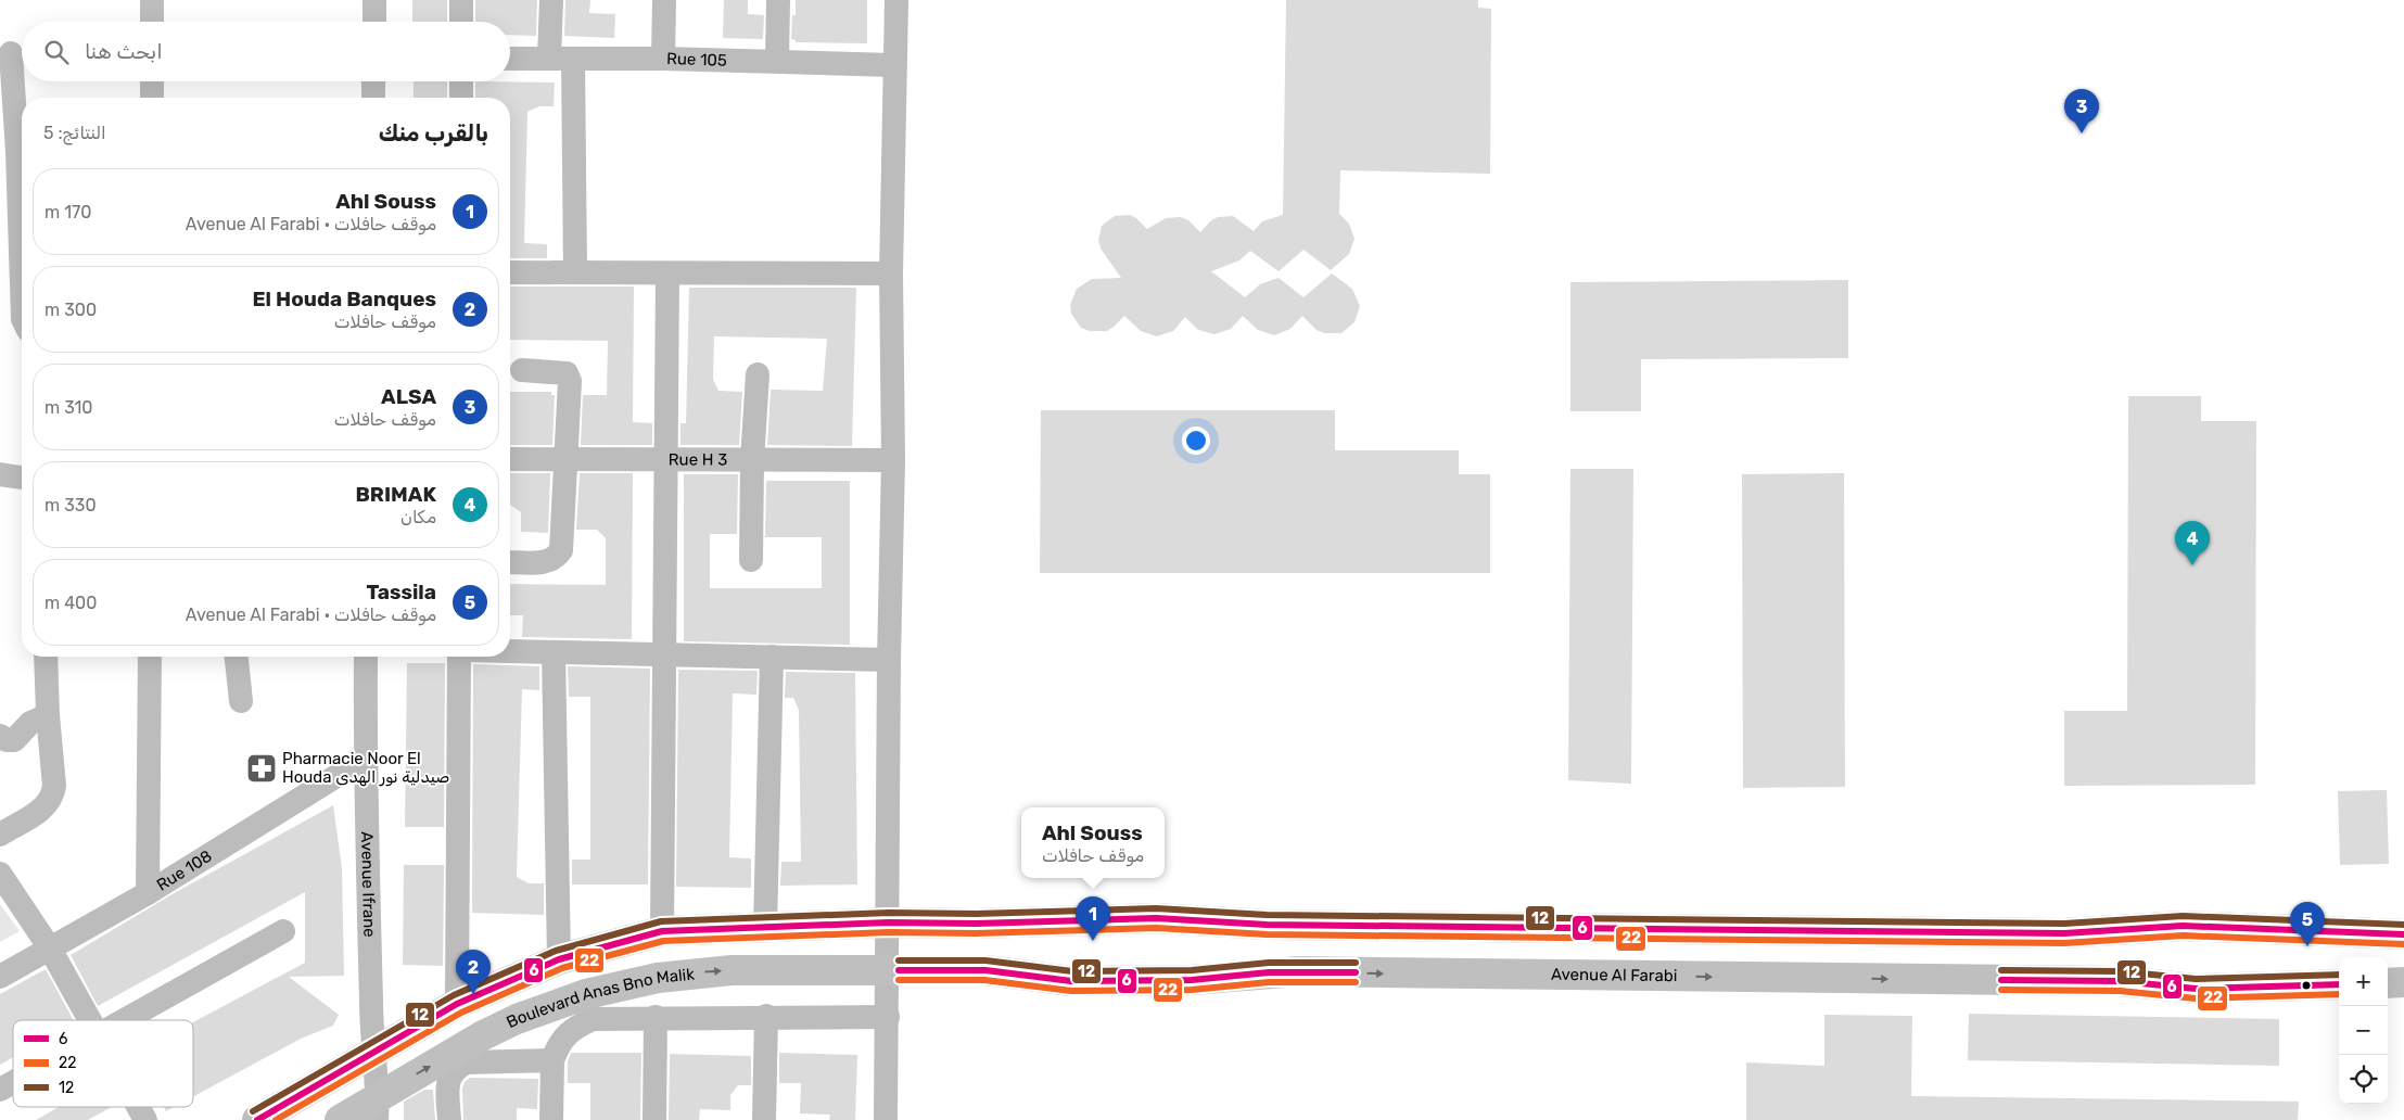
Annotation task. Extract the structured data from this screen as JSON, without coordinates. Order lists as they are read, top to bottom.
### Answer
{
  "streets": {
    "street": [
      "Rue 105",
      "Rue H 3",
      "Rue 108",
      "Avenue Ifrane",
      "Avenue Al Farabi",
      "Boulevard Anas Bno Malik"
    ]
  },
  "crossings": [
    ["Rue 108", "Avenue Ifrane"],
    ["Avenue Ifrane", "Boulevard Anas Bno Malik"],
    ["Avenue Al Farabi", "Boulevard Anas Bno Malik"]
  ],
  "places": {
    "pharmacy": ["Pharmacie Noor El Houda صيدلية نور الهدى"]
  },
  "lines": ["transit line 12", "transit line 6", "transit line 22"],
  "legend": ["6", "22", "12"],
  "page": {
    "search": "ابحث هنا",
    "pins": [
      "3",
      "4",
      "1",
      "5",
      "2"
    ],
    "heading": ["بالقرب منك", "النتائج: 5"],
    "list": [
      {
        "mark": "1",
        "name": "Ahl Souss",
        "note": "موقف حافلات · Avenue Al Farabi",
        "value": "170 m"
      },
      {
        "mark": "2",
        "name": "El Houda Banques",
        "note": "موقف حافلات",
        "value": "300 m"
      },
      {
        "mark": "3",
        "name": "ALSA",
        "note": "موقف حافلات",
        "value": "310 m"
      },
      {
        "mark": "4",
        "name": "BRIMAK",
        "note": "مكان",
        "value": "330 m"
      },
      {
        "mark": "5",
        "name": "Tassila",
        "note": "موقف حافلات · Avenue Al Farabi",
        "value": "400 m"
      }
    ],
    "popup": ["Ahl Souss", "موقف حافلات"],
    "map_buttons": ["+", "−"]
  }
}
